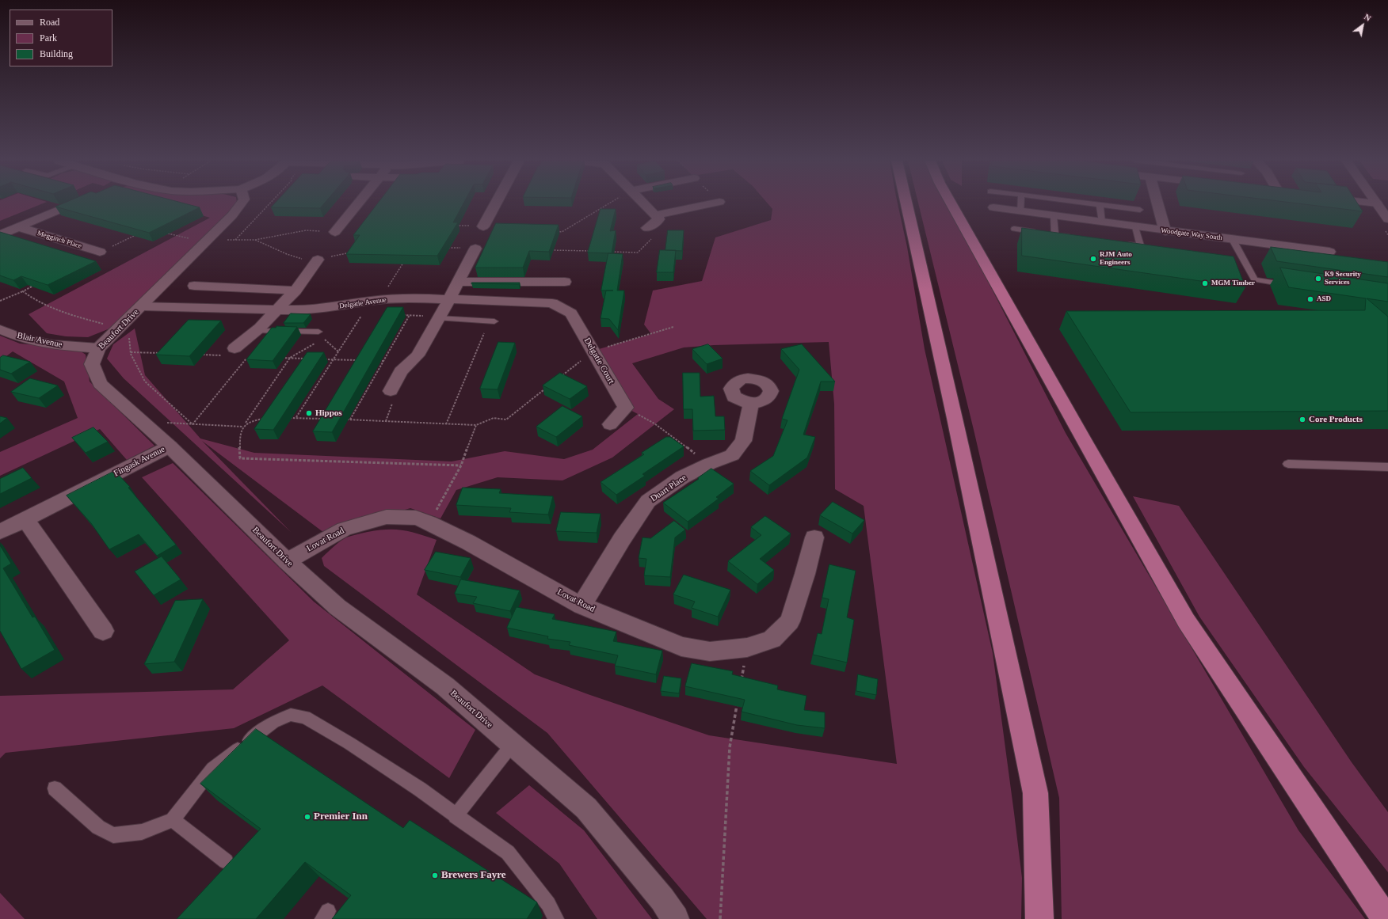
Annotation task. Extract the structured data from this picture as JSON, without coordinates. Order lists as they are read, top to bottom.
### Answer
{
  "streets": {
    "street": [
      "Woodgate Way South",
      "Megginch Place",
      "Delgatie Avenue",
      "Beaufort Drive",
      "Blair Avenue",
      "Delgatie Court",
      "Fingask Avenue",
      "Duart Place",
      "Lovat Road"
    ]
  },
  "crossings": [
    ["Delgatie Avenue", "Beaufort Drive"],
    ["Delgatie Avenue", "Delgatie Court"],
    ["Beaufort Drive", "Blair Avenue"],
    ["Beaufort Drive", "Fingask Avenue"],
    ["Beaufort Drive", "Lovat Road"],
    ["Duart Place", "Lovat Road"]
  ],
  "places": [
    "RJM Auto Engineers",
    "K9 Security Services",
    "MGM Timber",
    "ASD",
    "Hippos",
    "Core Products",
    "Premier Inn",
    "Brewers Fayre"
  ],
  "legend": ["Road", "Park", "Building"],
  "north": "top right"
}
